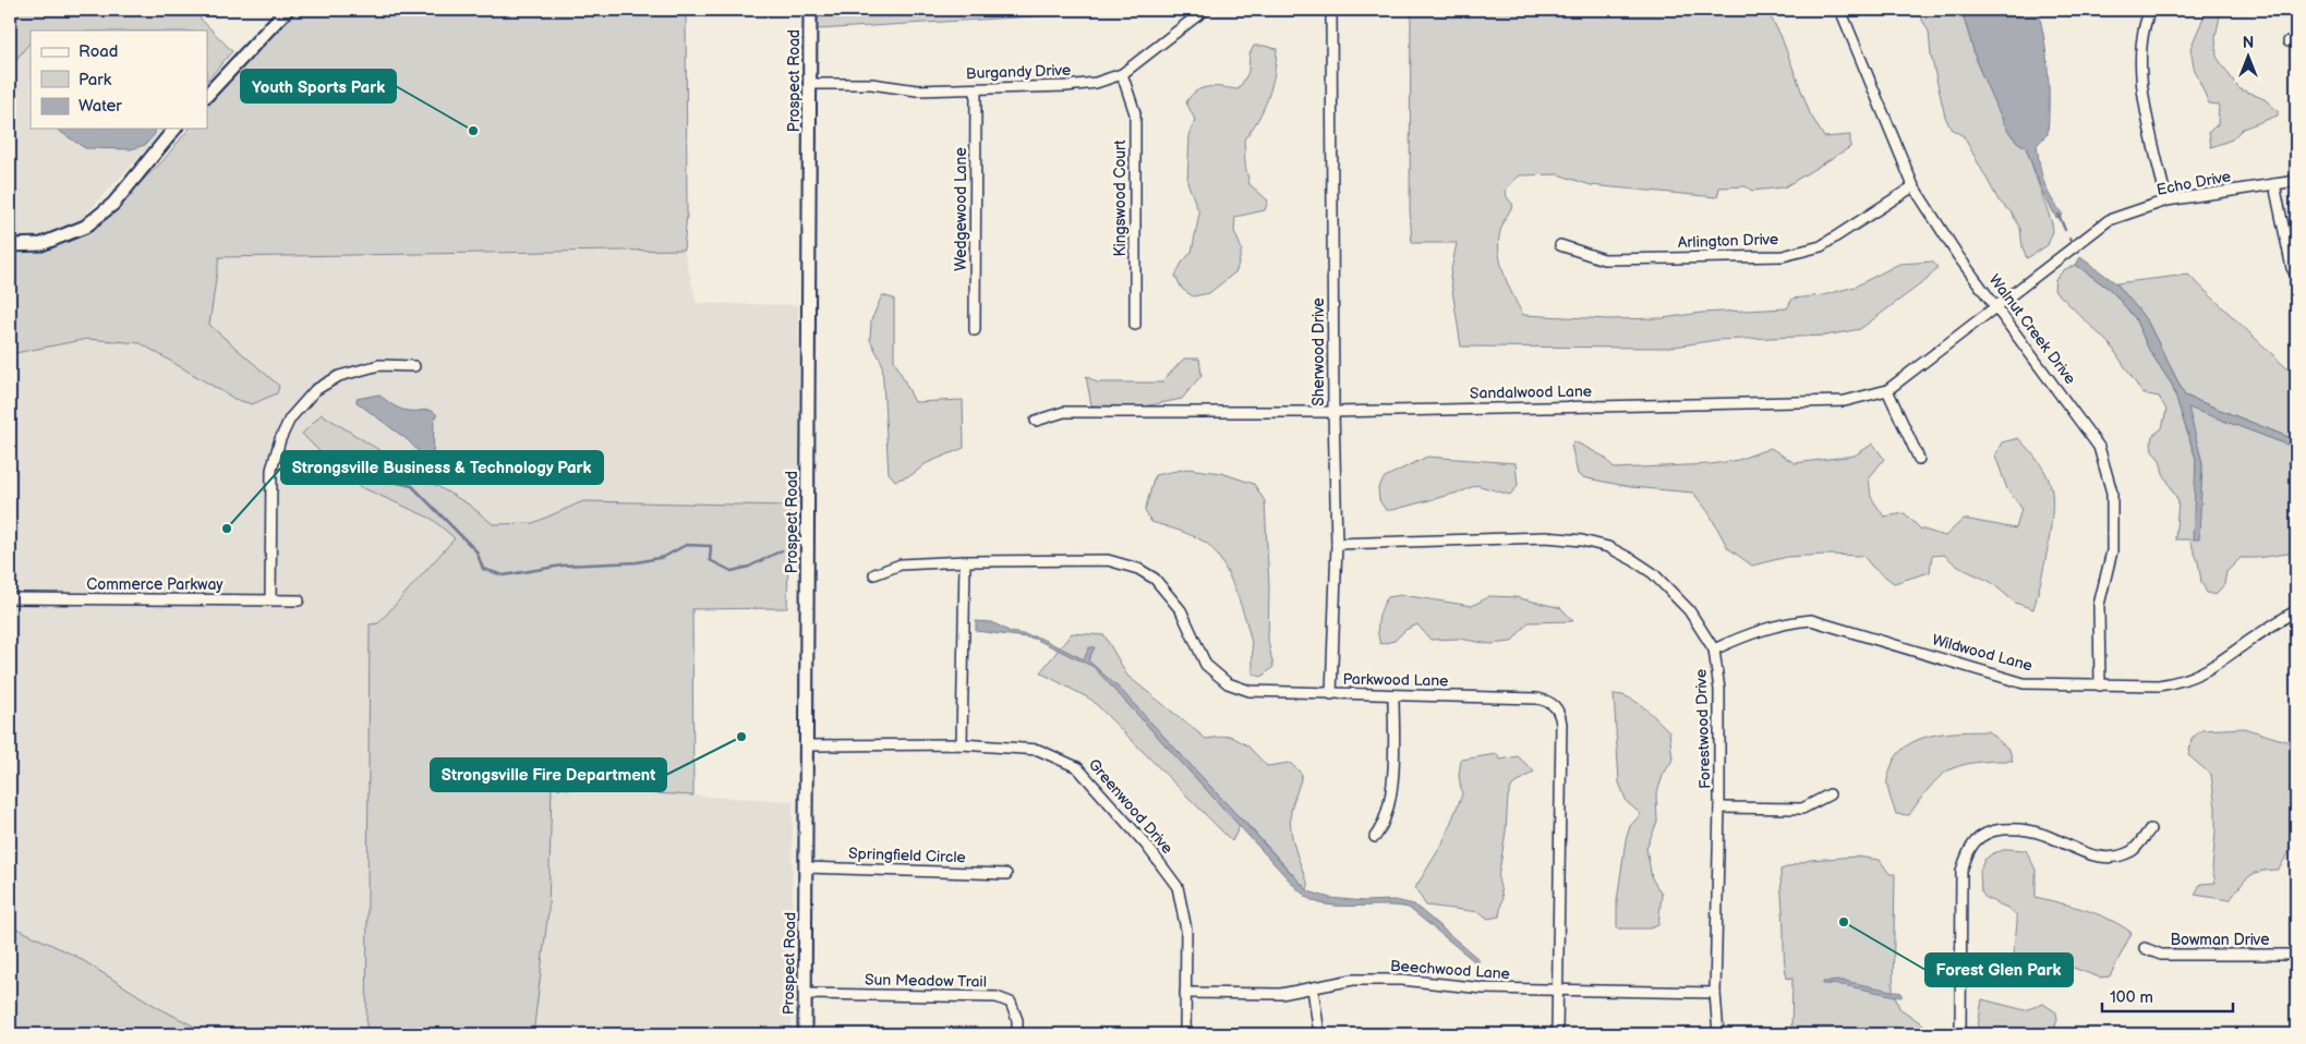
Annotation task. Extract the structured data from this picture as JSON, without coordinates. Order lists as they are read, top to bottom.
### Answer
{
  "streets": {
    "street": [
      "Burgandy Drive",
      "Prospect Road",
      "Echo Drive",
      "Kingswood Court",
      "Wedgewood Lane",
      "Arlington Drive",
      "Walnut Creek Drive",
      "Sherwood Drive",
      "Sandalwood Lane",
      "Commerce Parkway",
      "Wildwood Lane",
      "Parkwood Lane",
      "Forestwood Drive",
      "Greenwood Drive",
      "Springfield Circle",
      "Bowman Drive",
      "Beechwood Lane",
      "Sun Meadow Trail"
    ]
  },
  "crossings": [
    ["Burgandy Drive", "Prospect Road"],
    ["Burgandy Drive", "Kingswood Court"],
    ["Burgandy Drive", "Wedgewood Lane"],
    ["Prospect Road", "Greenwood Drive"],
    ["Prospect Road", "Springfield Circle"],
    ["Prospect Road", "Sun Meadow Trail"],
    ["Echo Drive", "Walnut Creek Drive"],
    ["Echo Drive", "Sandalwood Lane"],
    ["Arlington Drive", "Walnut Creek Drive"],
    ["Walnut Creek Drive", "Sandalwood Lane"],
    ["Walnut Creek Drive", "Wildwood Lane"],
    ["Sherwood Drive", "Sandalwood Lane"],
    ["Sherwood Drive", "Parkwood Lane"],
    ["Sherwood Drive", "Forestwood Drive"],
    ["Wildwood Lane", "Forestwood Drive"],
    ["Parkwood Lane", "Beechwood Lane"],
    ["Forestwood Drive", "Beechwood Lane"],
    ["Greenwood Drive", "Beechwood Lane"]
  ],
  "places": [
    "Youth Sports Park",
    "Strongsville Business & Technology Park",
    "Strongsville Fire Department",
    "Forest Glen Park"
  ],
  "legend": ["Road", "Park", "Water"],
  "scale_bar": "100 m",
  "north": "top"
}
